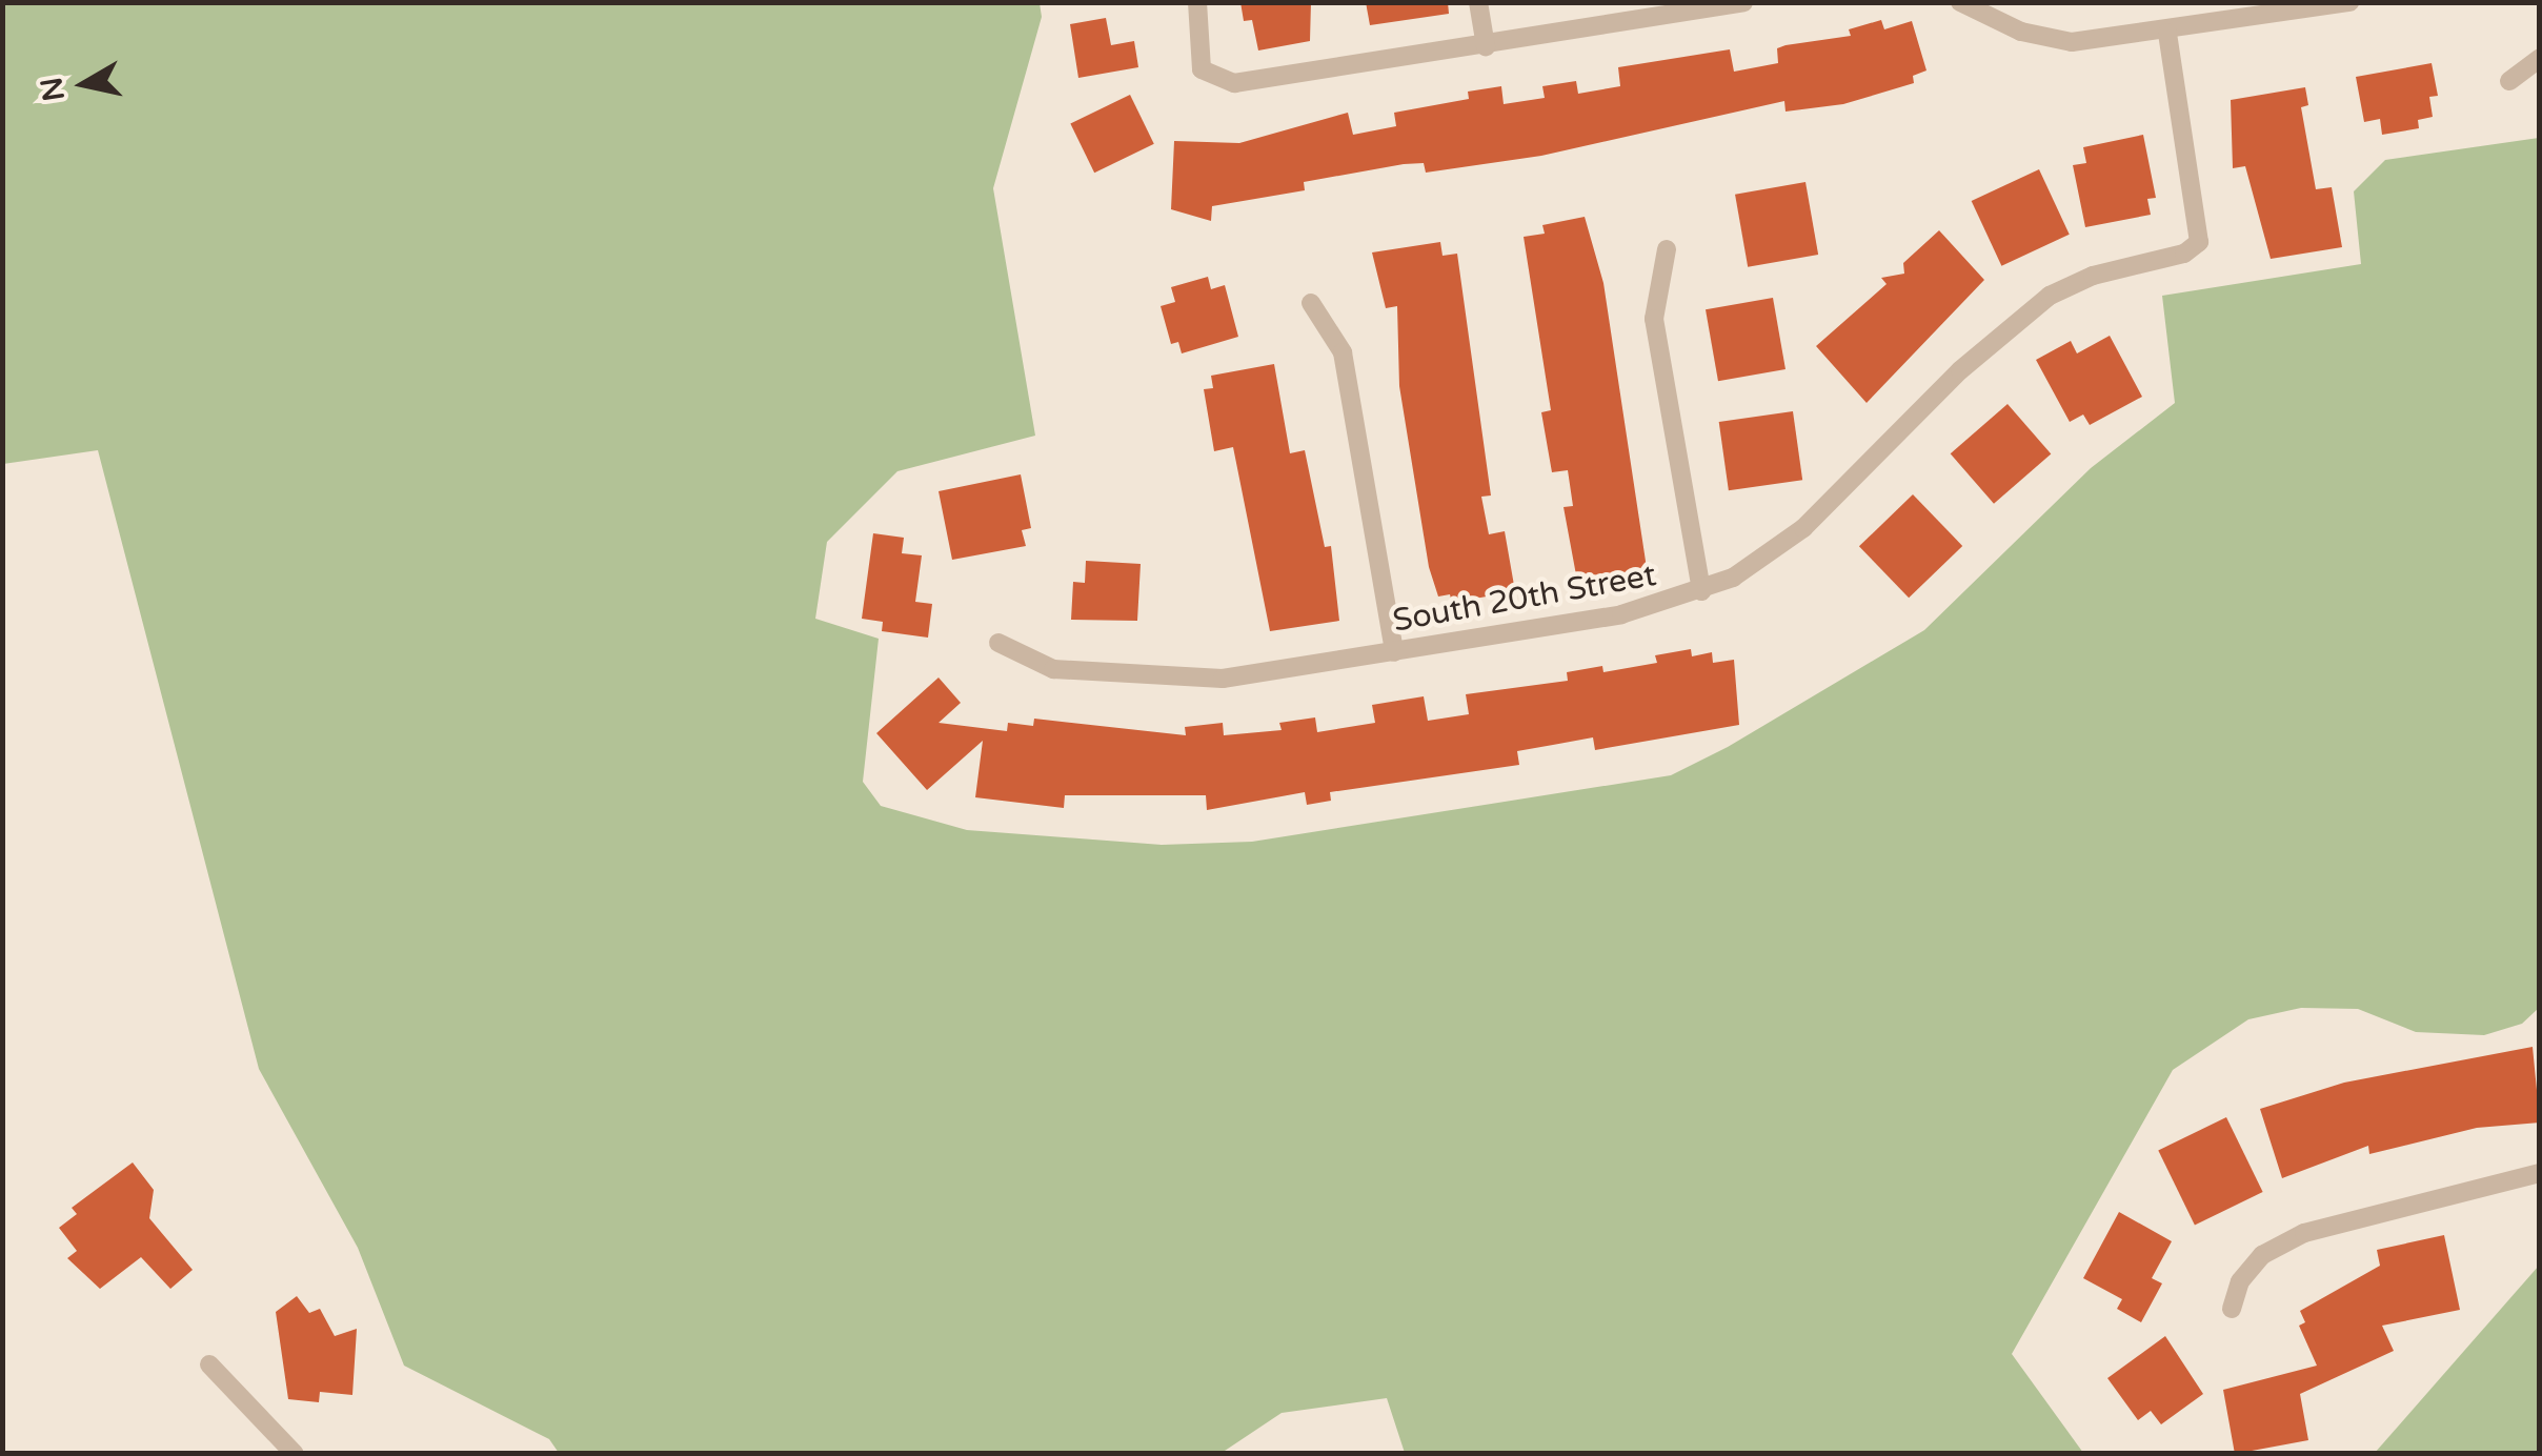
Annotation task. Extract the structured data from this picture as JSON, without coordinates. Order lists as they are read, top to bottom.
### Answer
{
  "streets": {
    "street": ["South 20th Street"]
  },
  "north": "left"
}
